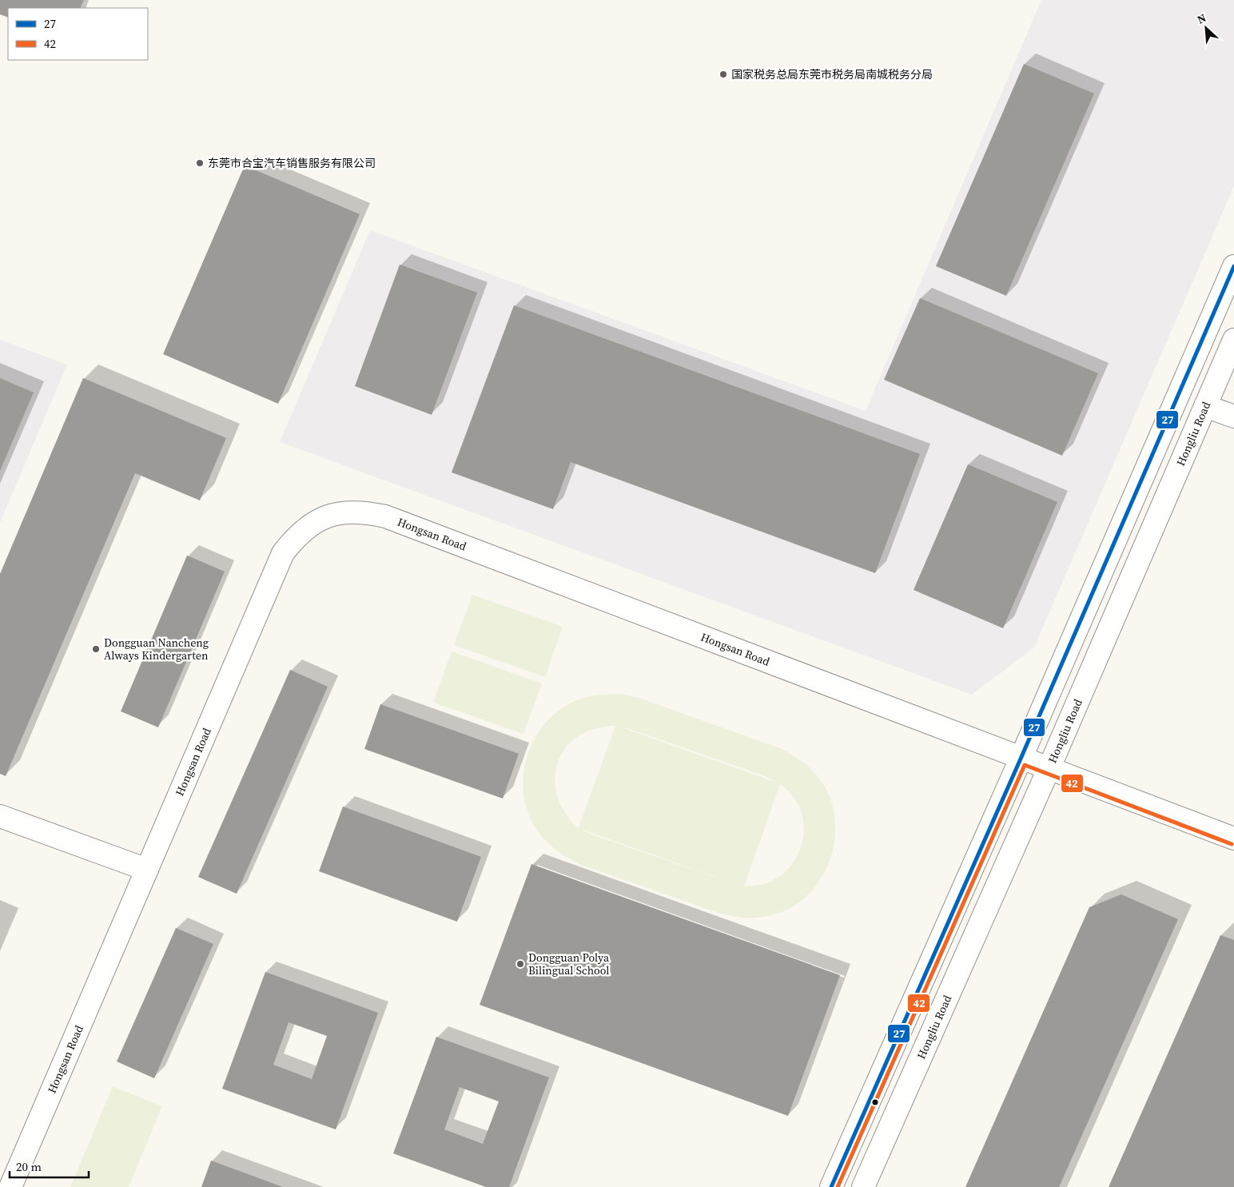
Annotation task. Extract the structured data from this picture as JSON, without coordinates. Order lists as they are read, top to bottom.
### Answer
{
  "streets": {
    "street": ["Hongliu Road", "Hongsan Road"]
  },
  "crossings": [
    ["Hongliu Road", "Hongsan Road"]
  ],
  "places": [
    "国家税务总局东莞市税务局南城税务分局",
    "东莞市合宝汽车销售服务有限公司",
    "Dongguan Nancheng Always Kindergarten",
    "Dongguan Polya Bilingual School"
  ],
  "lines": ["transit line 27", "transit line 42"],
  "legend": ["27", "42"],
  "scale_bar": "20 m",
  "north": "top left"
}
